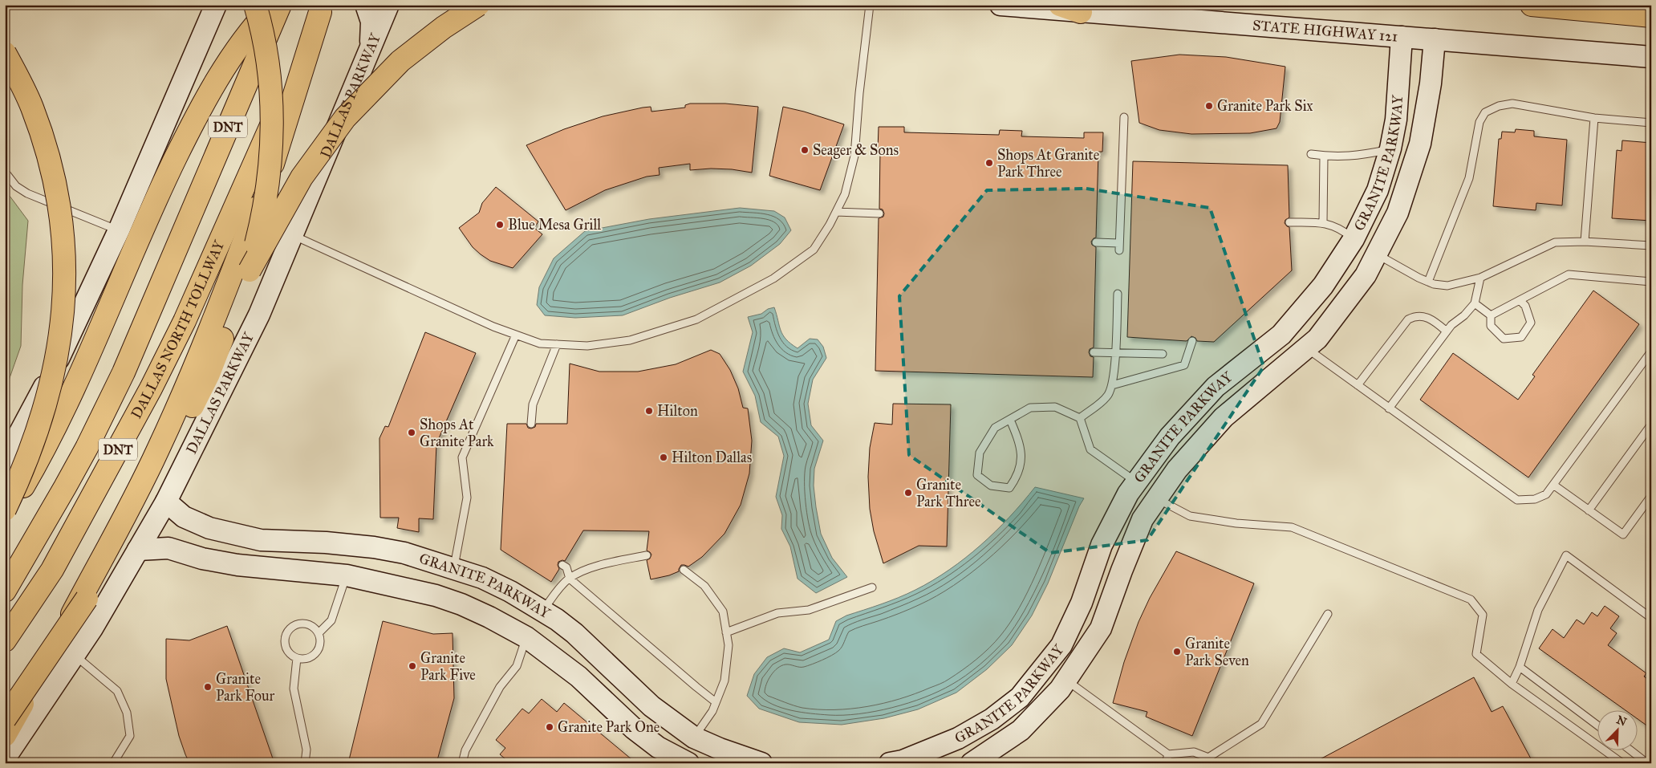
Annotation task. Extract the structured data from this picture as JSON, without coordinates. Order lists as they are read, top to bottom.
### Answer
{
  "streets": {
    "highway": ["DNT", "DALLAS NORTH TOLLWAY"],
    "street": ["STATE HIGHWAY 121", "DALLAS PARKWAY", "GRANITE PARKWAY"]
  },
  "crossings": [
    ["STATE HIGHWAY 121", "GRANITE PARKWAY"],
    ["DALLAS PARKWAY", "GRANITE PARKWAY"]
  ],
  "places": [
    "Granite Park Six",
    "Seager & Sons",
    "Shops At Granite Park Three",
    "Blue Mesa Grill",
    "Hilton",
    "Shops At Granite Park",
    "Hilton Dallas",
    "Granite Park Three",
    "Granite Park Seven",
    "Granite Park Five",
    "Granite Park Four",
    "Granite Park One"
  ],
  "north": "top right"
}
